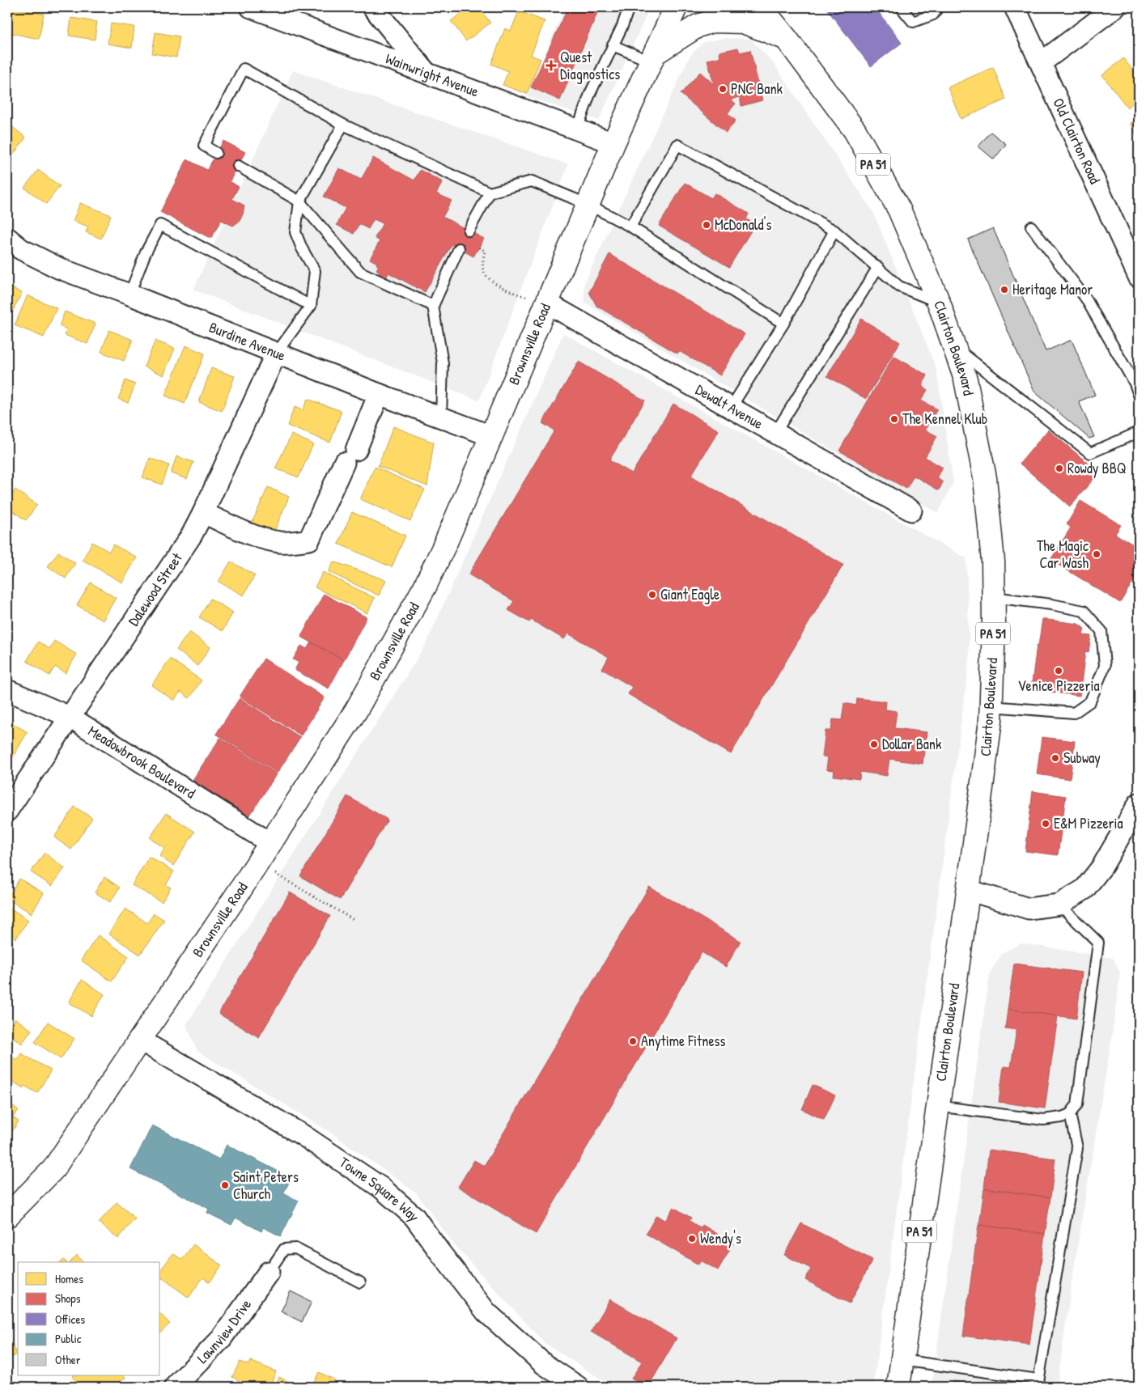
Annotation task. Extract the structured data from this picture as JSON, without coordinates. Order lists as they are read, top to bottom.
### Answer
{
  "streets": {
    "main road": ["PA 51", "Brownsville Road", "Clairton Boulevard"],
    "street": [
      "Wainwright Avenue",
      "Old Clairton Road",
      "Burdine Avenue",
      "Dewalt Avenue",
      "Dalewood Street",
      "Meadowbrook Boulevard",
      "Towne Square Way",
      "Lawnview Drive"
    ]
  },
  "crossings": [
    ["Wainwright Avenue", "Brownsville Road"],
    ["Burdine Avenue", "Brownsville Road"],
    ["Burdine Avenue", "Dalewood Street"],
    ["Brownsville Road", "Dewalt Avenue"],
    ["Brownsville Road", "Meadowbrook Boulevard"],
    ["Brownsville Road", "Towne Square Way"],
    ["Dalewood Street", "Meadowbrook Boulevard"]
  ],
  "places": {
    "health": ["Quest Diagnostics"],
    "other": [
      "PNC Bank",
      "McDonald's",
      "Heritage Manor",
      "The Kennel Klub",
      "Rowdy BBQ",
      "The Magic Car Wash",
      "Giant Eagle",
      "Venice Pizzeria",
      "Dollar Bank",
      "Subway",
      "E&M Pizzeria",
      "Anytime Fitness",
      "Saint Peters Church",
      "Wendy's"
    ]
  },
  "legend": [
    "Homes",
    "Shops",
    "Offices",
    "Public",
    "Other"
  ]
}
